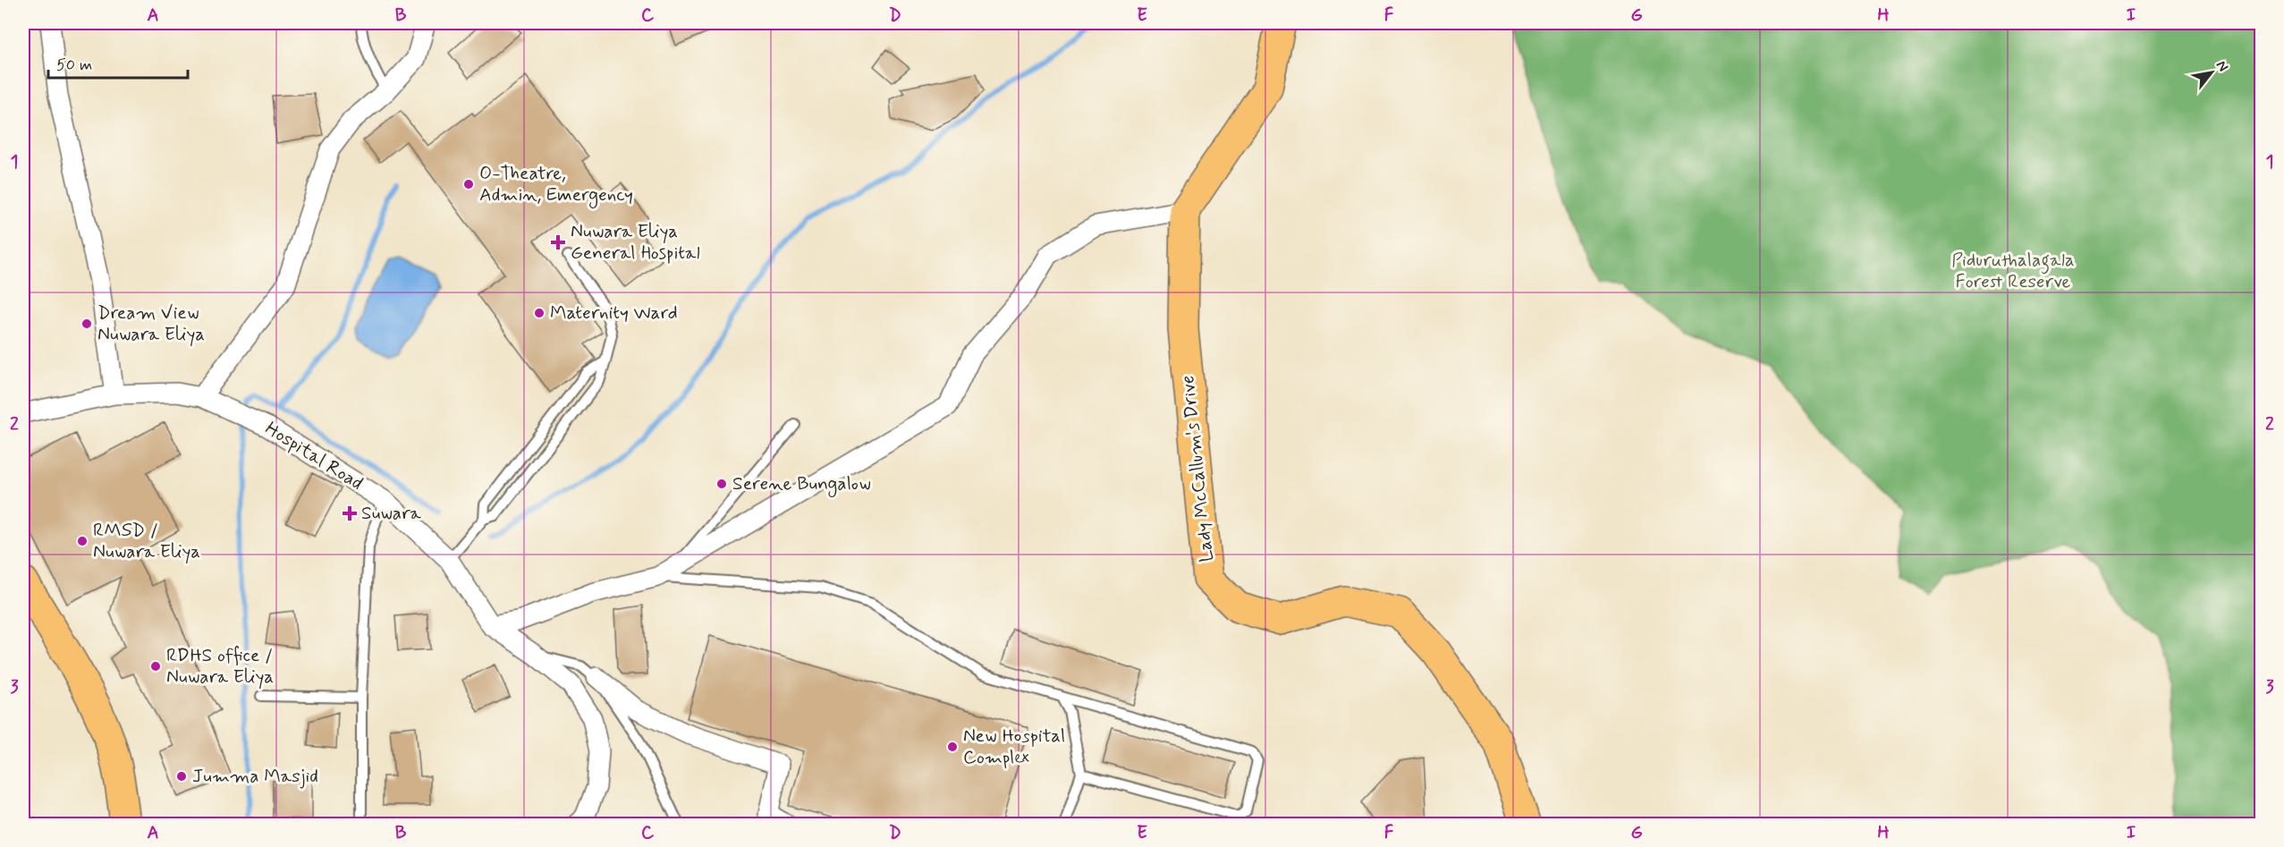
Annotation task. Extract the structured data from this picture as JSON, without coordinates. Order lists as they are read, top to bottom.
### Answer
{
  "streets": {
    "main road": ["Lady McCallum's Drive"],
    "street": ["Hospital Road"]
  },
  "parks": ["Piduruthalagala Forest Reserve"],
  "places": {
    "other": [
      "O-Theatre, Admin, Emergency",
      "Maternity Ward",
      "Dream View Nuwara Eliya",
      "Serene Bungalow",
      "RMSD / Nuwara Eliya",
      "RDHS office / Nuwara Eliya",
      "New Hospital Complex",
      "Jumma Masjid"
    ],
    "health": ["Nuwara Eliya General Hospital", "Suwara"]
  },
  "scale_bar": "50 m",
  "north": "top right",
  "grid": {
    "columns": [
      "A",
      "B",
      "C",
      "D",
      "E",
      "F",
      "G",
      "H",
      "I"
    ],
    "rows": ["1", "2", "3"]
  }
}
